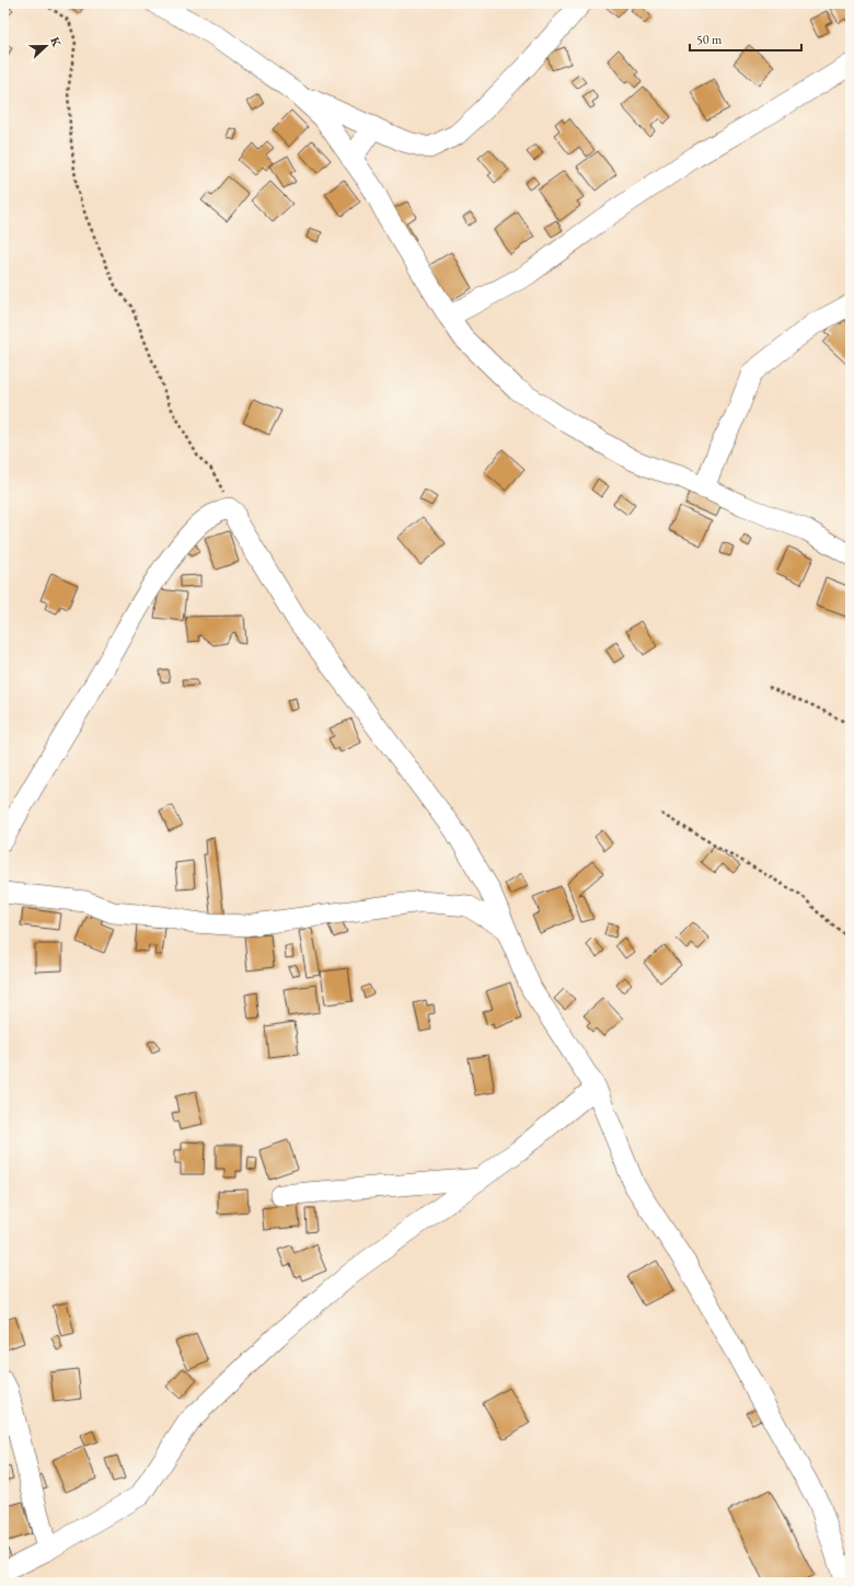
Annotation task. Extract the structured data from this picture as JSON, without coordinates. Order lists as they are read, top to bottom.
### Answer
{
  "scale_bar": "50 m",
  "north": "right"
}
